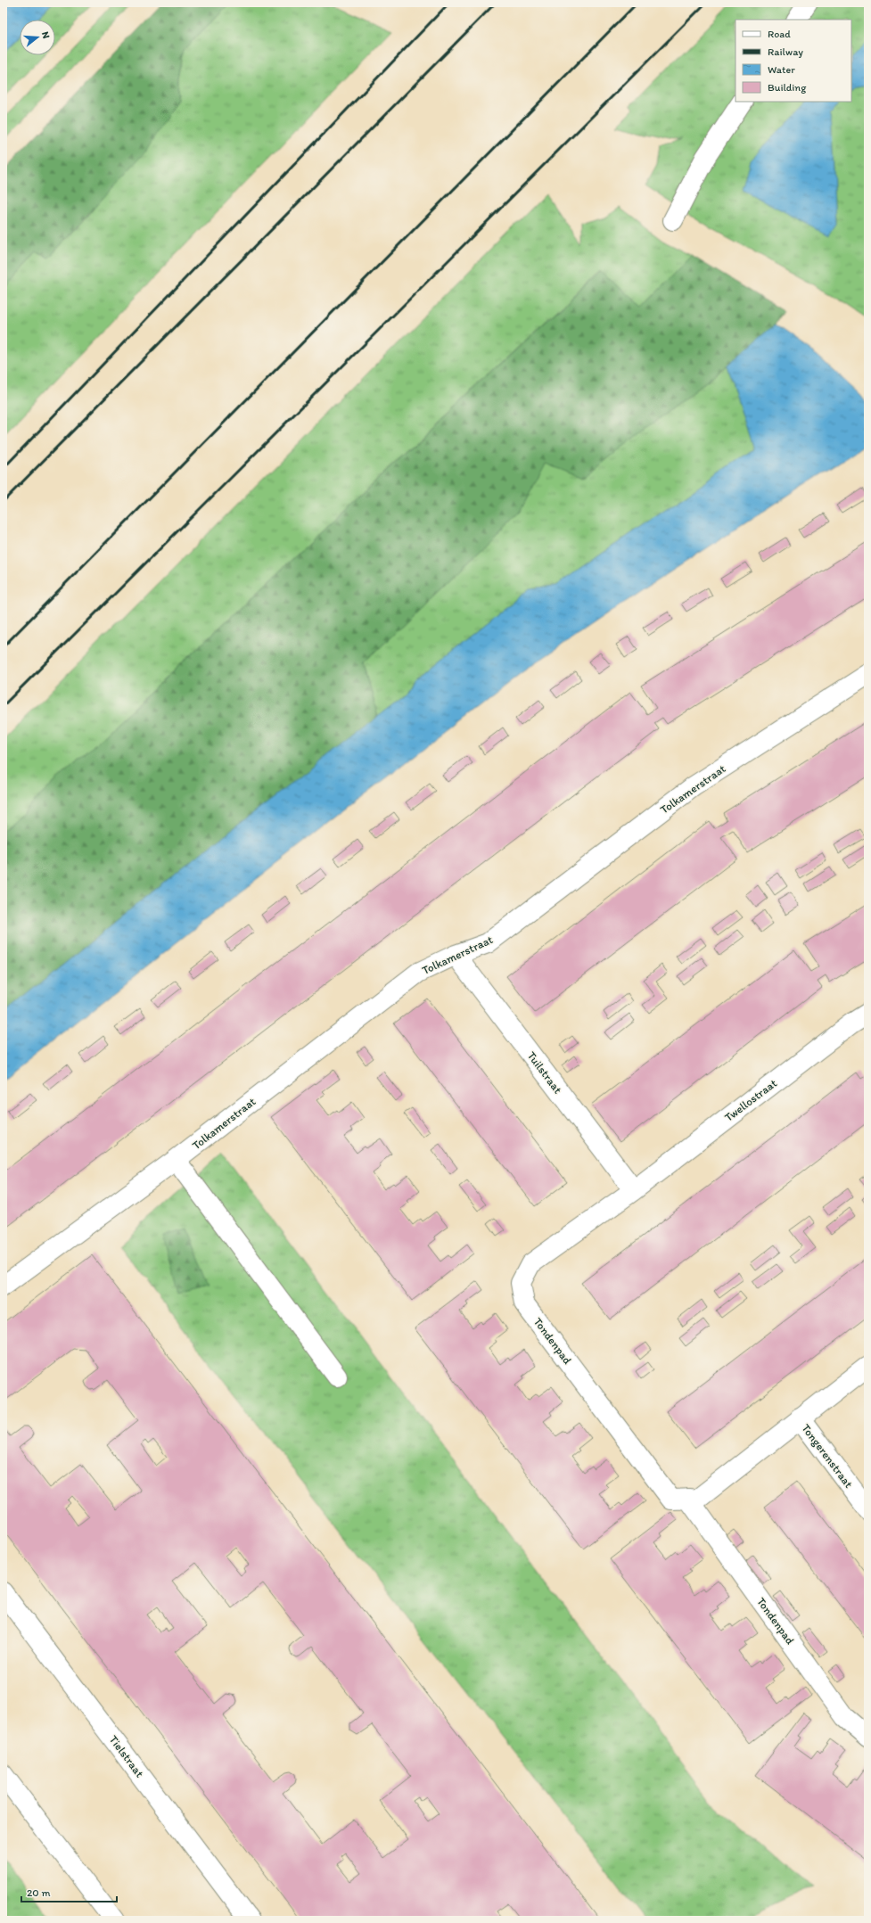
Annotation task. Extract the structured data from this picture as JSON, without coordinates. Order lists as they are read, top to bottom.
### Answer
{
  "streets": {
    "street": [
      "Tolkamerstraat",
      "Tuilstraat",
      "Twellostraat",
      "Tondenpad",
      "Tongerenstraat",
      "Tielstraat"
    ]
  },
  "crossings": [
    ["Tolkamerstraat", "Tuilstraat"],
    ["Tuilstraat", "Twellostraat"],
    ["Tuilstraat", "Tondenpad"],
    ["Twellostraat", "Tondenpad"],
    ["Tondenpad", "Tongerenstraat"]
  ],
  "legend": [
    "Road",
    "Railway",
    "Water",
    "Building"
  ],
  "scale_bar": "20 m",
  "north": "right"
}
